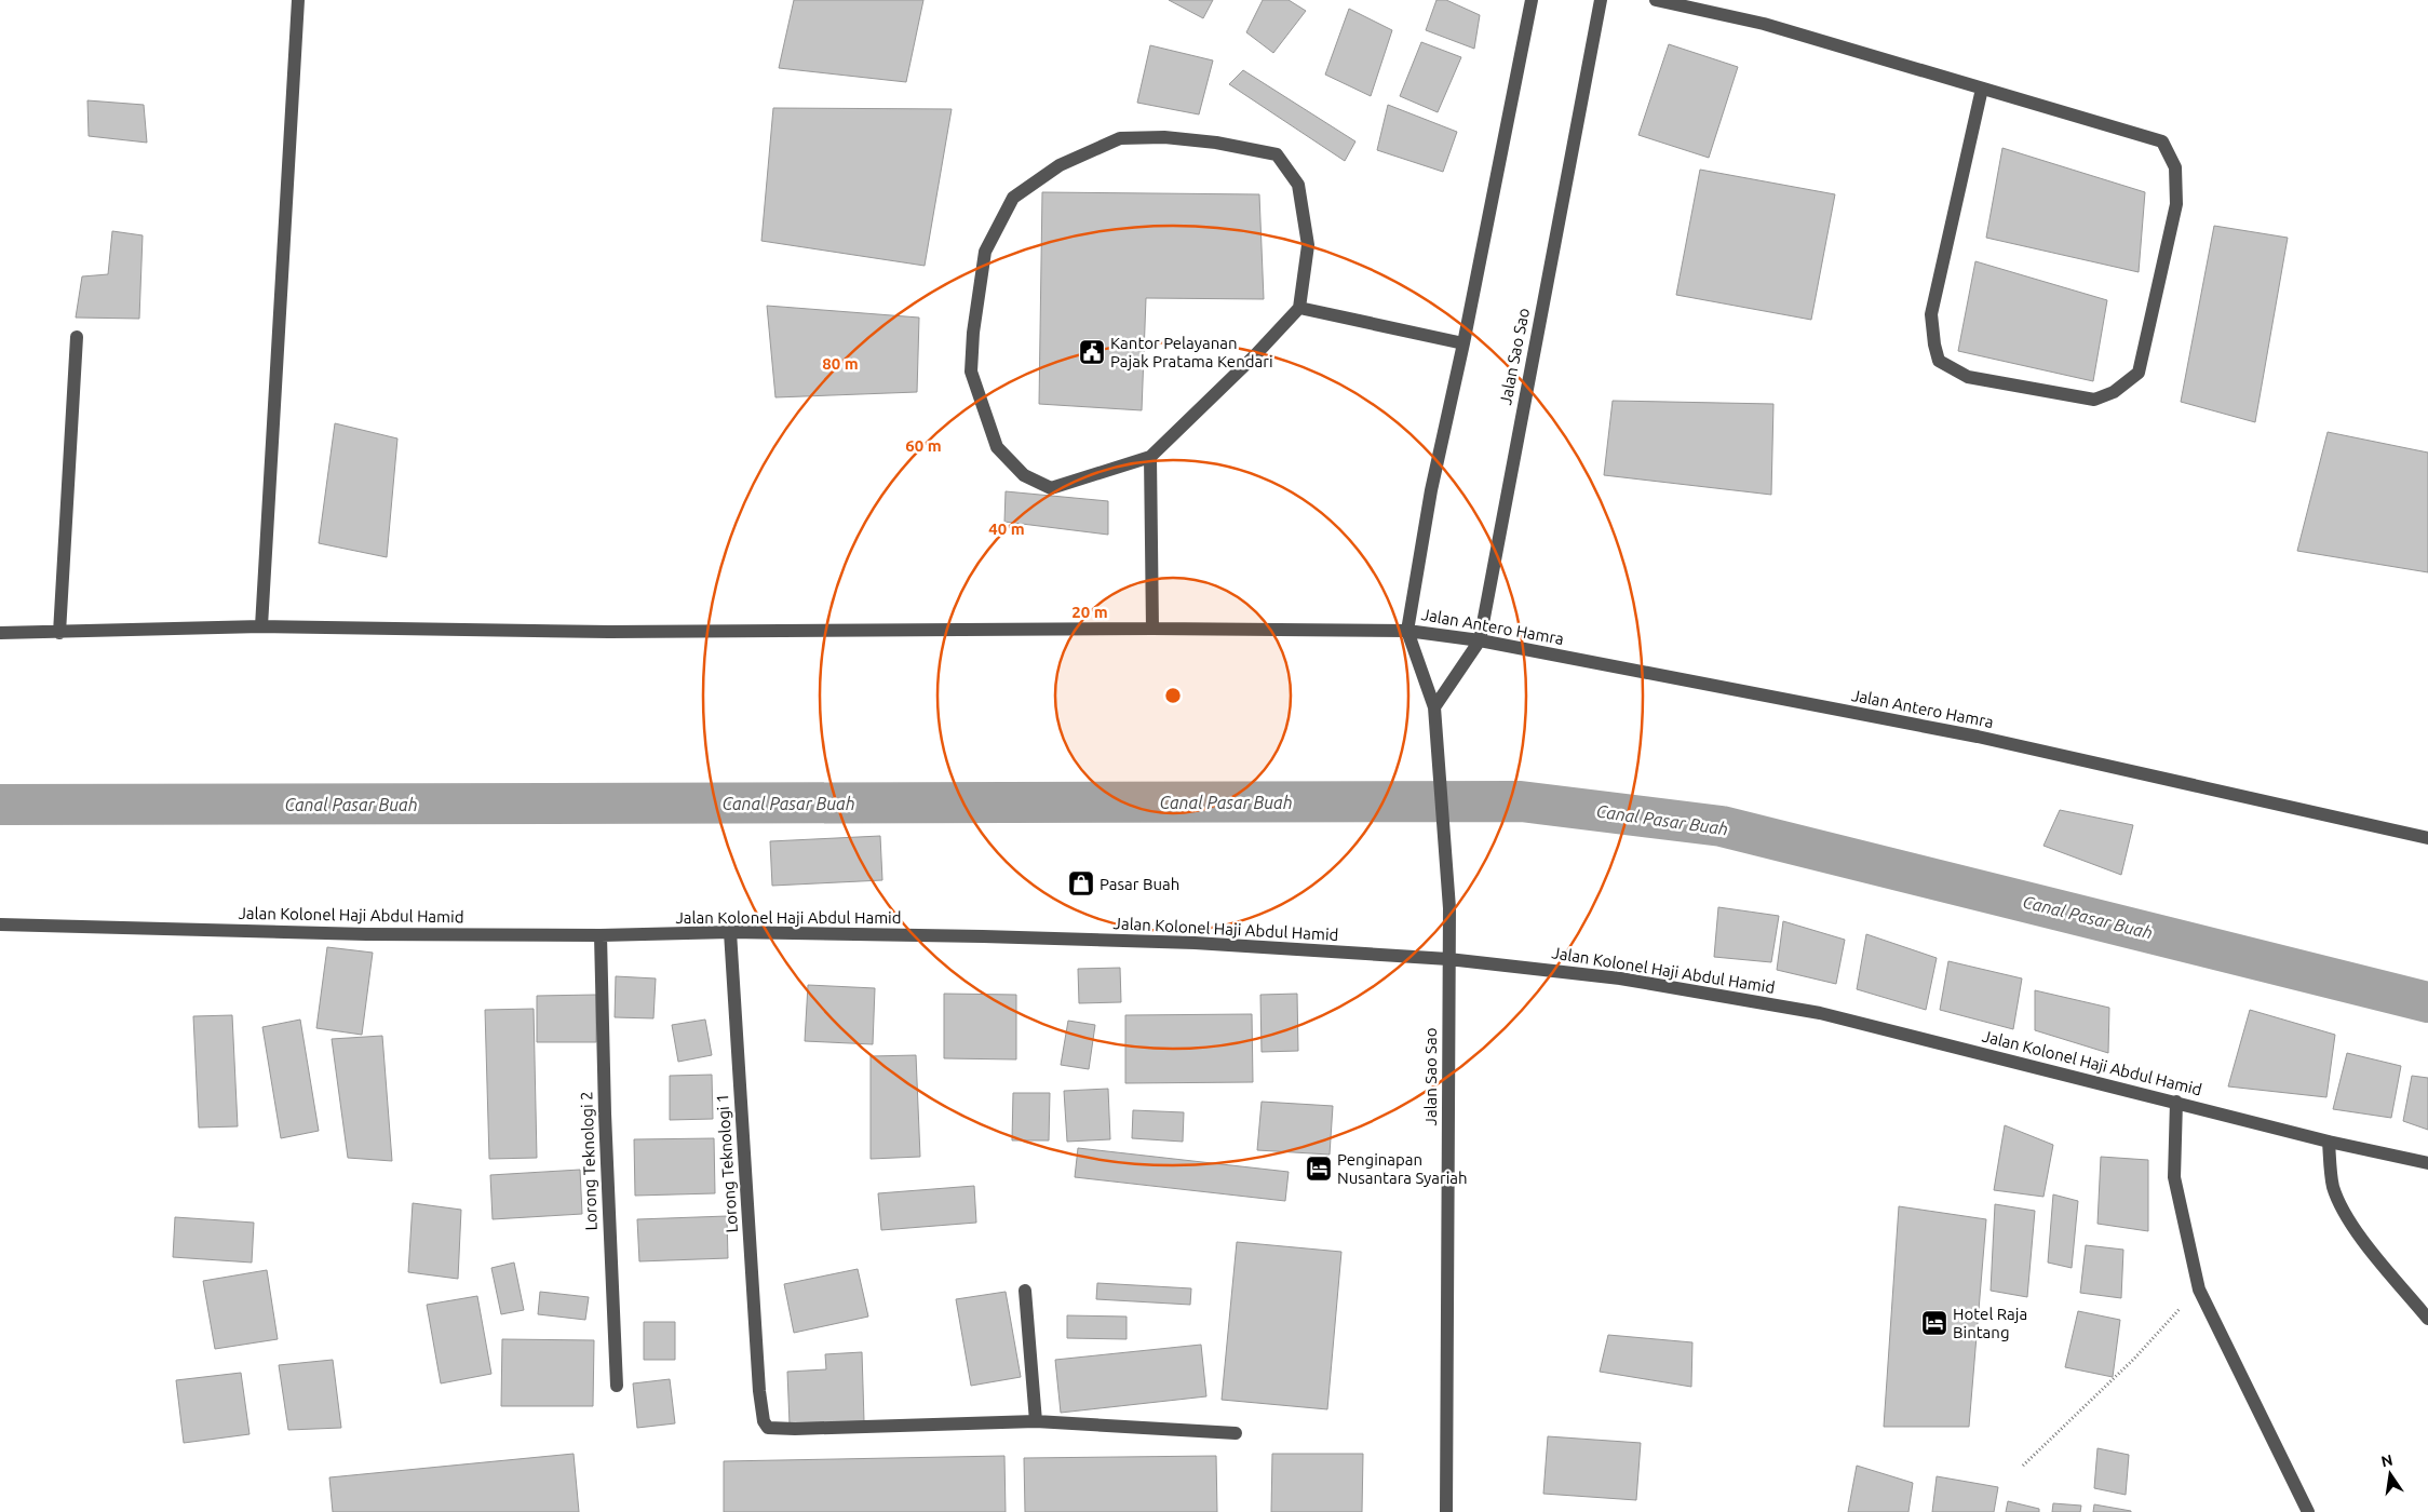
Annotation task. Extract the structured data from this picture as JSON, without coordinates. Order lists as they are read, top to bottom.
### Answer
{
  "streets": {
    "street": [
      "Jalan Sao Sao",
      "Jalan Antero Hamra",
      "Jalan Kolonel Haji Abdul Hamid",
      "Lorong Teknologi 2",
      "Lorong Teknologi 1"
    ]
  },
  "crossings": [
    ["Jalan Sao Sao", "Jalan Antero Hamra"],
    ["Jalan Sao Sao", "Jalan Kolonel Haji Abdul Hamid"],
    ["Jalan Kolonel Haji Abdul Hamid", "Lorong Teknologi 2"],
    ["Jalan Kolonel Haji Abdul Hamid", "Lorong Teknologi 1"]
  ],
  "water": ["Canal Pasar Buah"],
  "places": {
    "public building": ["Kantor Pelayanan Pajak Pratama Kendari"],
    "shop": ["Pasar Buah"],
    "hotel": ["Penginapan Nusantara Syariah", "Hotel Raja Bintang"]
  },
  "north": "top",
  "rings": [
    "80 m",
    "60 m",
    "40 m",
    "20 m"
  ]
}
